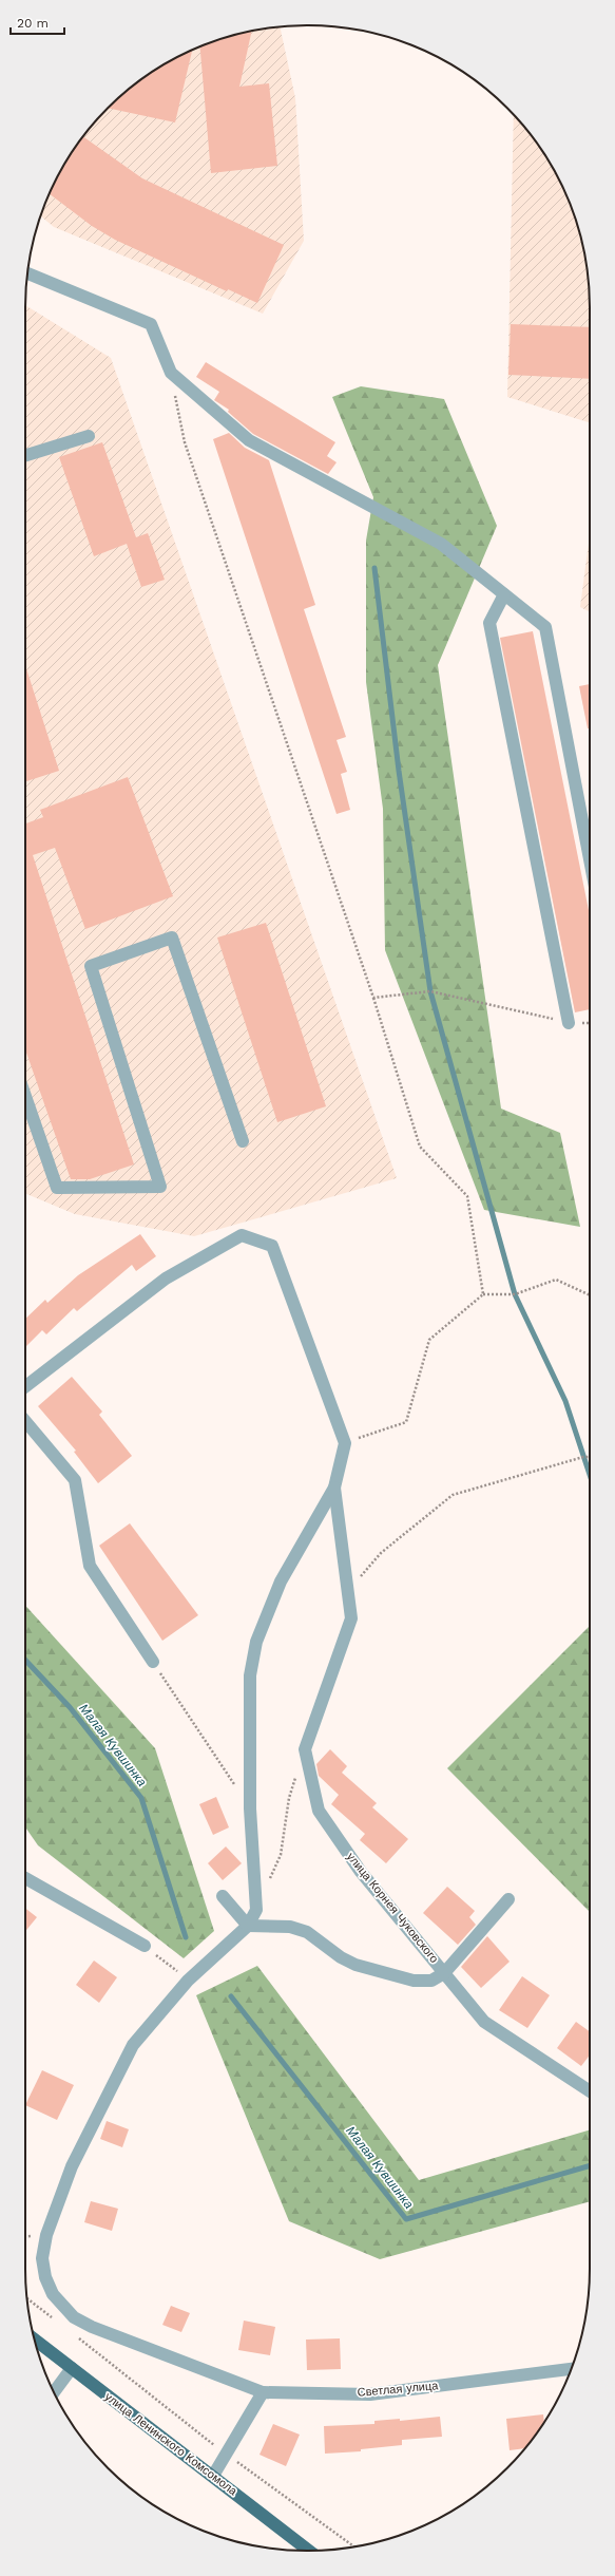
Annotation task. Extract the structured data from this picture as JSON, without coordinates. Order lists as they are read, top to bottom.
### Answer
{
  "streets": {
    "main road": ["улица Ленинского Комсомола"],
    "street": ["улица Корнея Чуковского", "Светлая улица"]
  },
  "water": ["Малая Кувшинка"],
  "scale_bar": "20 m"
}
